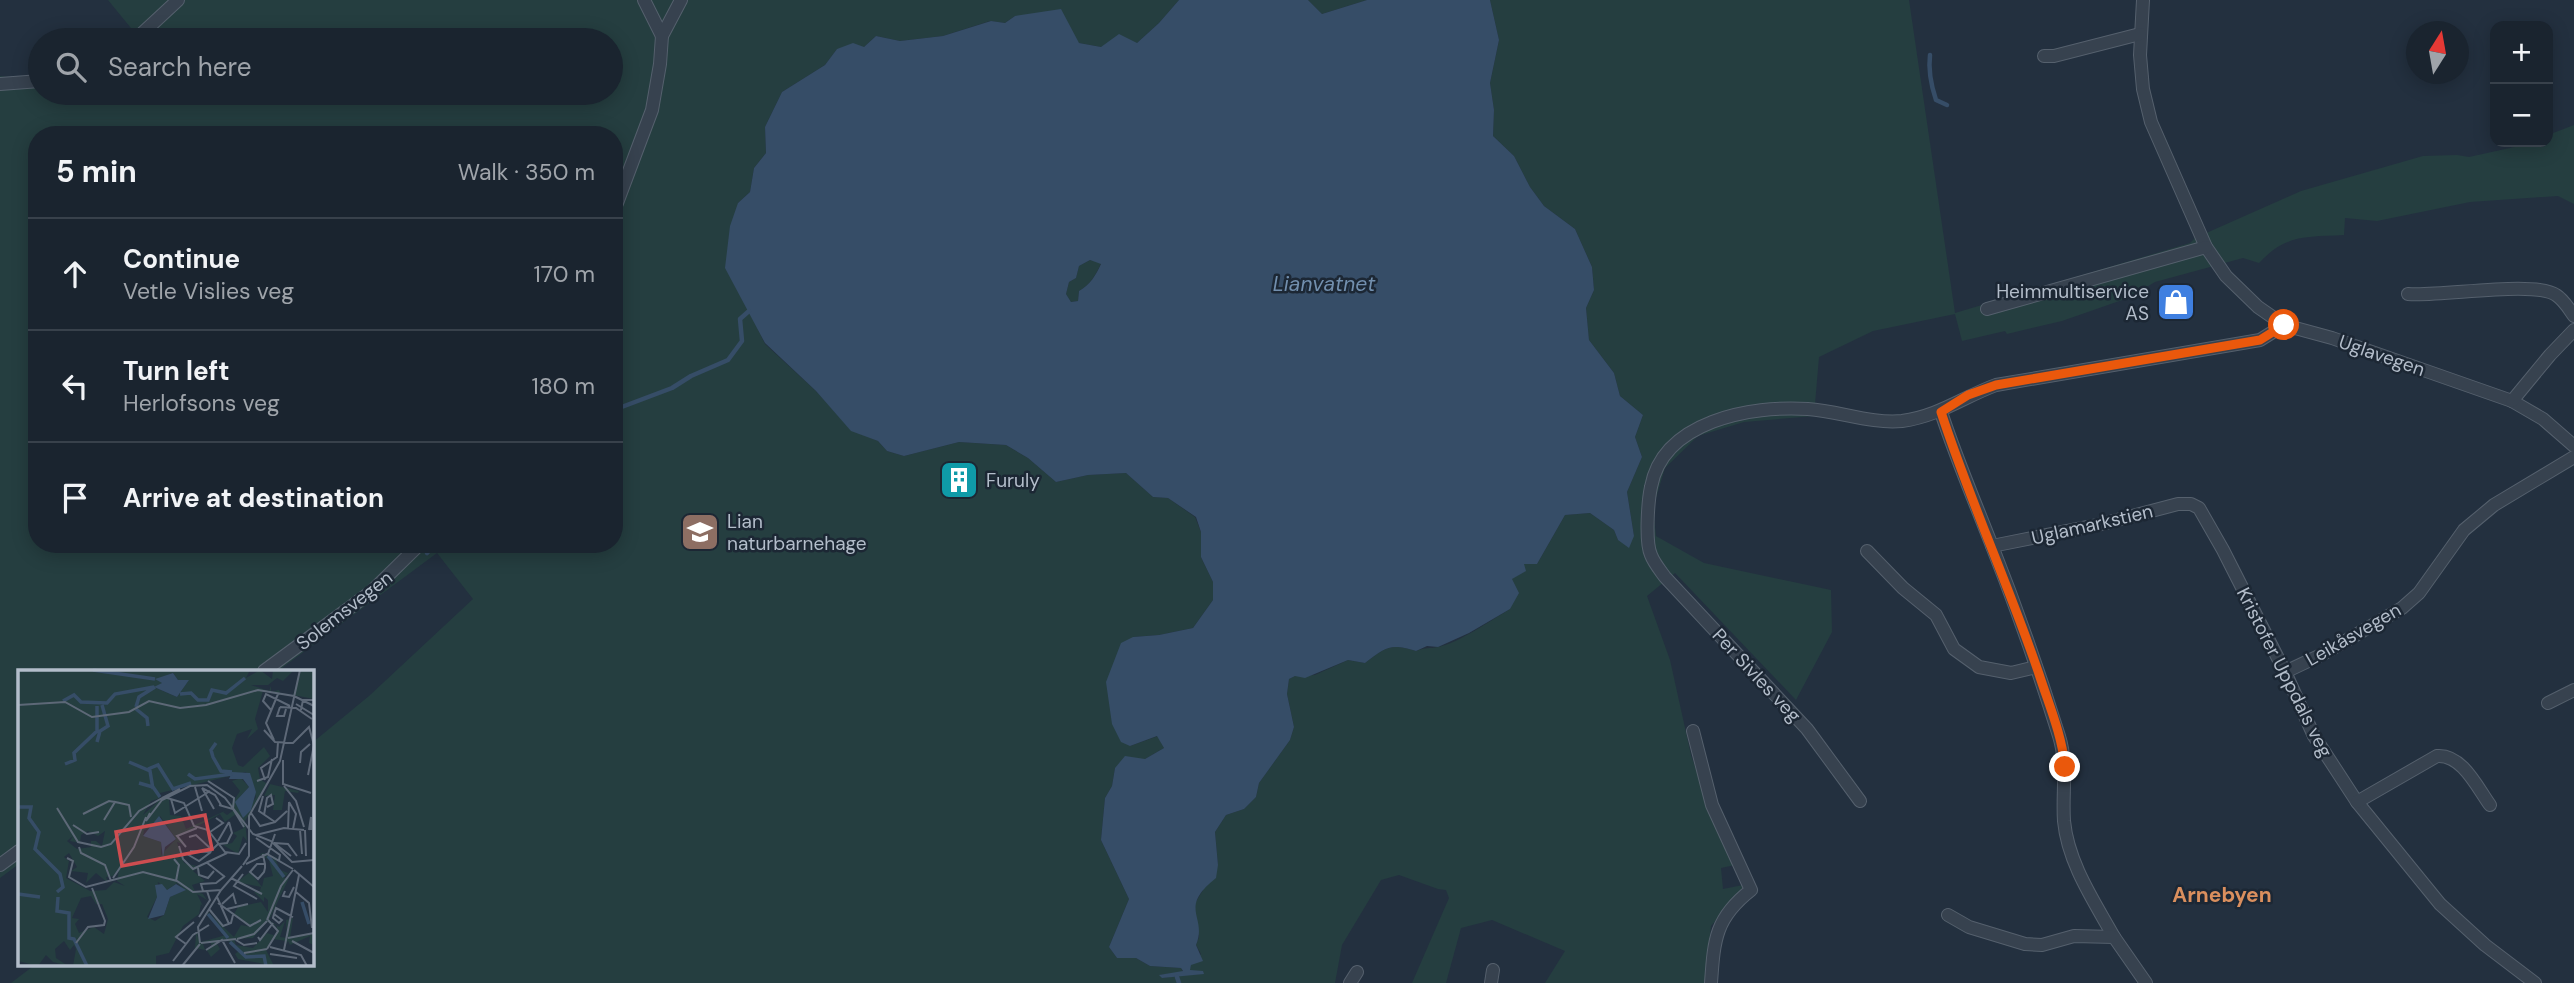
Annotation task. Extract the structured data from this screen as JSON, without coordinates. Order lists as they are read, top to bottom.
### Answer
{
  "streets": {
    "street": [
      "Uglavegen",
      "Uglamarkstien",
      "Solemsvegen",
      "Leikåsvegen",
      "Kristofer Uppdals veg",
      "Per Sivles veg"
    ]
  },
  "crossings": [
    ["Uglamarkstien", "Kristofer Uppdals veg"],
    ["Leikåsvegen", "Kristofer Uppdals veg"]
  ],
  "districts": ["Arnebyen"],
  "water": ["Lianvatnet"],
  "places": {
    "shop": ["Heimmultiservice AS"],
    "building": ["Furuly"],
    "school or university": ["Lian naturbarnehage"]
  },
  "north": "top",
  "page": {
    "map_buttons": ["+", "−"],
    "search": "Search here",
    "heading": ["5 min", "Walk · 350 m"],
    "list": [
      ["Continue", "Vetle Vislies veg", "170 m"],
      ["Turn left", "Herlofsons veg", "180 m"],
      "Arrive at destination"
    ]
  }
}
